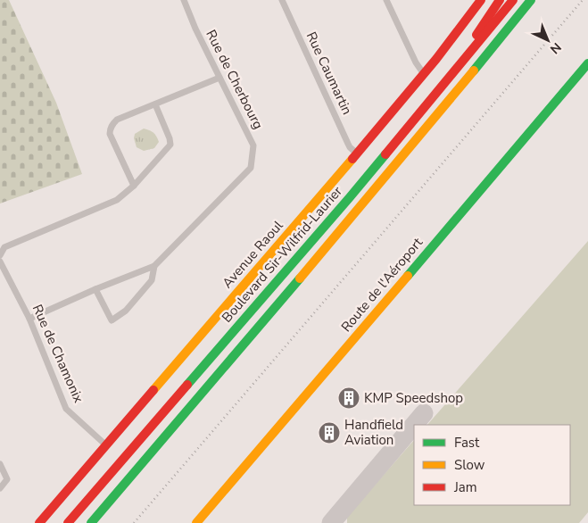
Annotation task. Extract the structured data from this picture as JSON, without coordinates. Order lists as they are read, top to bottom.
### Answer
{
  "streets": {
    "main road": ["Avenue Raoul", "Boulevard Sir-Wilfrid-Laurier", "Route de l'Aéroport"],
    "street": ["Rue Caumartin", "Rue de Cherbourg", "Rue de Chamonix"]
  },
  "crossings": [
    ["Rue Caumartin", "Avenue Raoul"],
    ["Rue de Cherbourg", "Rue de Chamonix"],
    ["Avenue Raoul", "Rue de Chamonix"]
  ],
  "places": {
    "building": ["KMP Speedshop", "Handfield Aviation"]
  },
  "legend": ["Fast", "Slow", "Jam"],
  "north": "bottom right"
}
